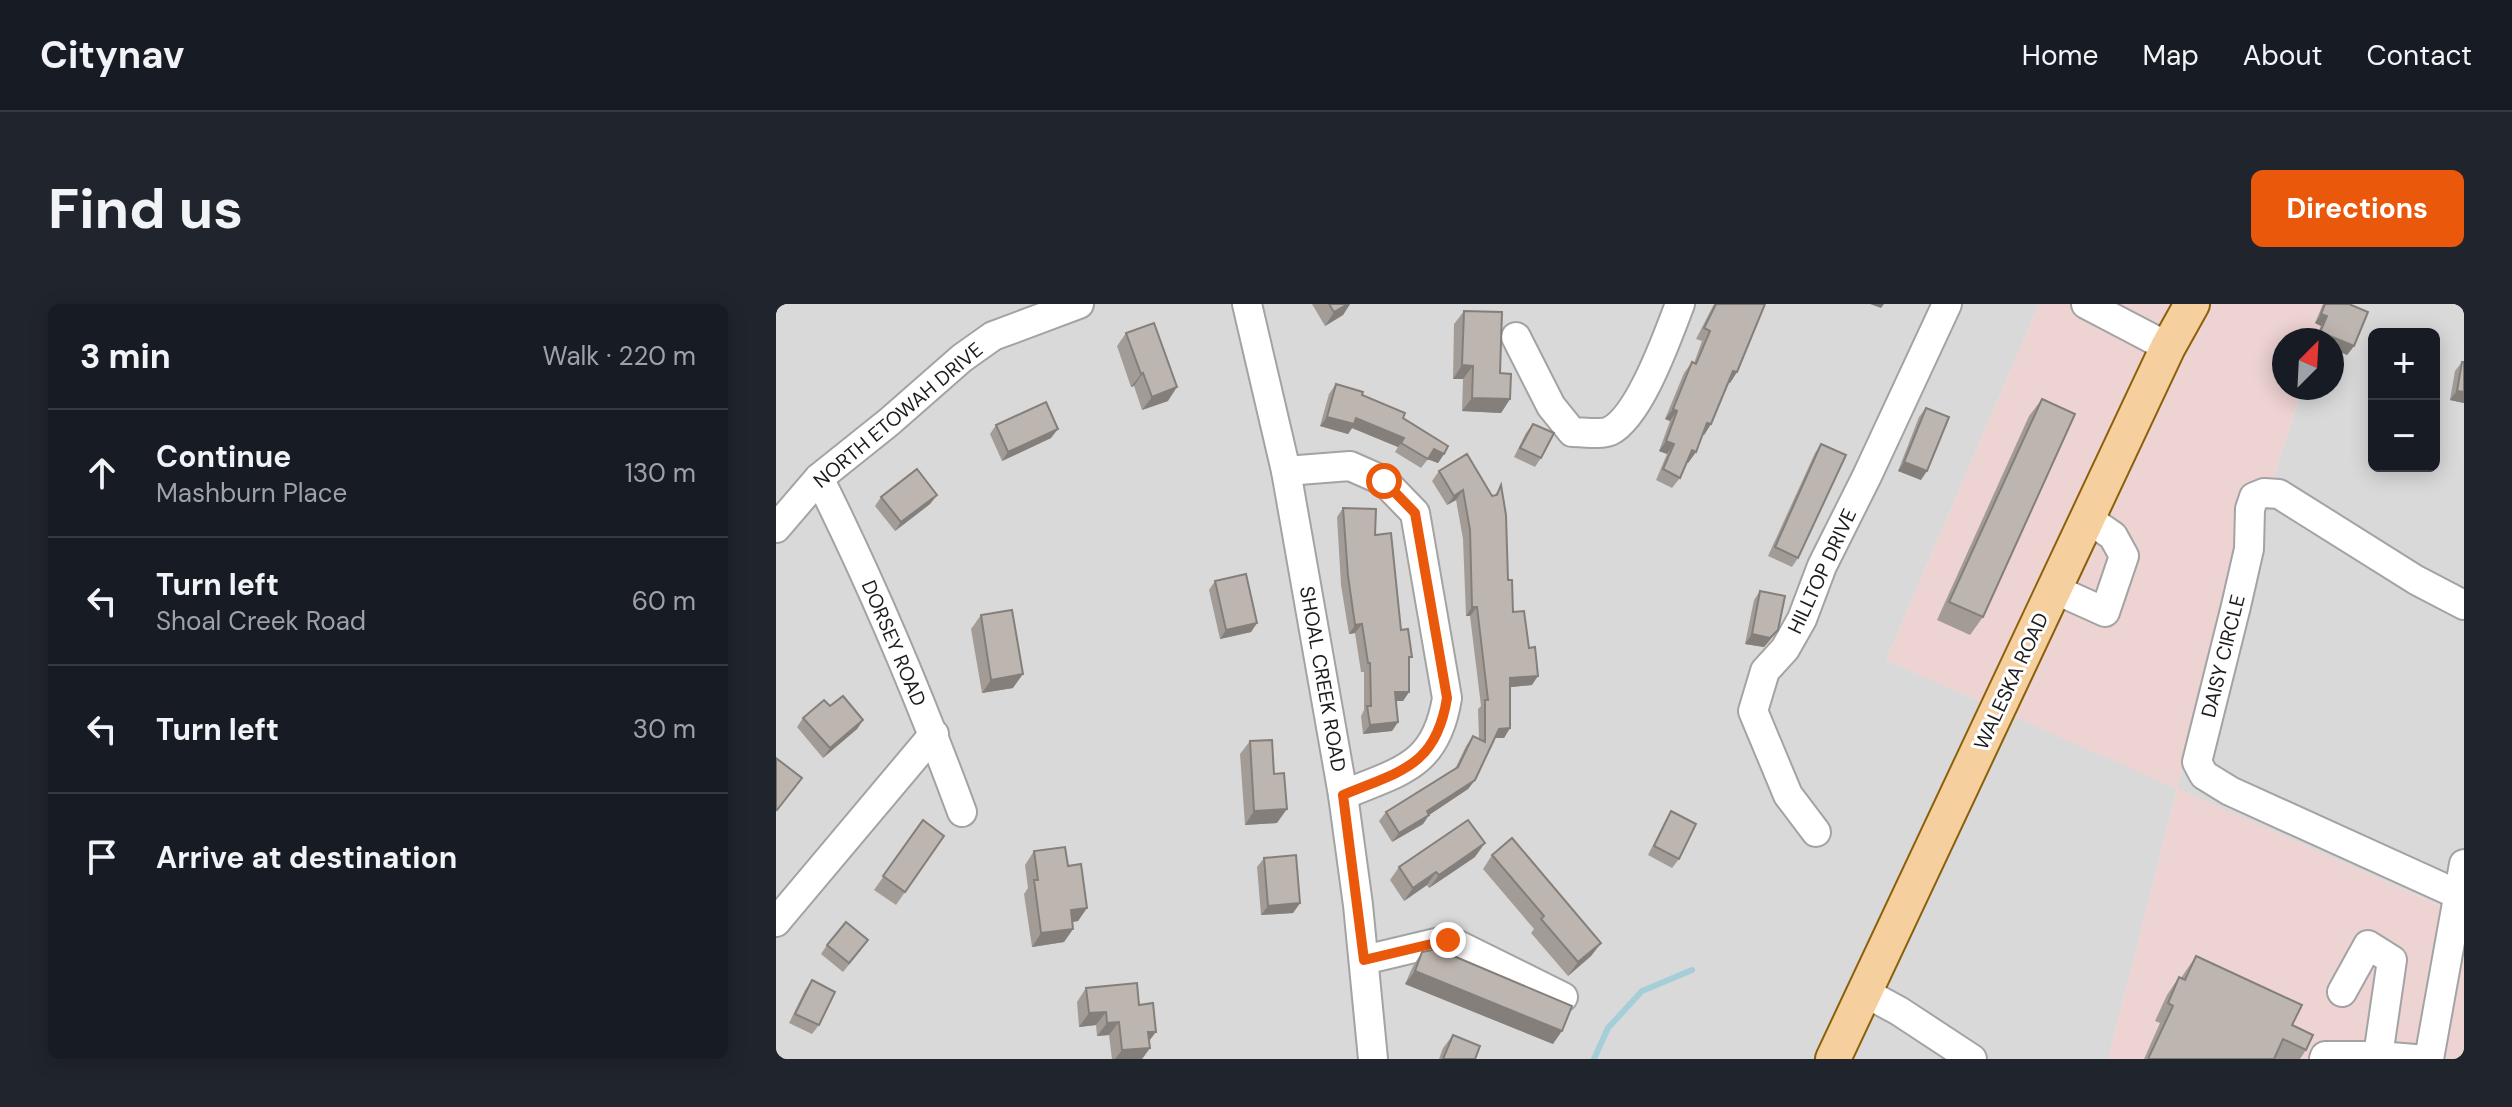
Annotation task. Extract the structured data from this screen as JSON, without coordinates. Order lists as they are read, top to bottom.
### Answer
{
  "streets": {
    "main road": ["WALESKA ROAD"],
    "street": [
      "NORTH ETOWAH DRIVE",
      "HILLTOP DRIVE",
      "DORSEY ROAD",
      "DAISY CIRCLE",
      "SHOAL CREEK ROAD"
    ]
  },
  "crossings": [
    ["NORTH ETOWAH DRIVE", "DORSEY ROAD"]
  ],
  "north": "top right",
  "page": {
    "header": "Citynav",
    "nav": [
      "Home",
      "Map",
      "About",
      "Contact"
    ],
    "buttons": "Directions",
    "title": "Find us",
    "heading": ["3 min", "Walk · 220 m"],
    "map_buttons": ["+", "−"],
    "list": [
      ["Continue", "Mashburn Place", "130 m"],
      ["Turn left", "Shoal Creek Road", "60 m"],
      ["Turn left", "30 m"],
      "Arrive at destination"
    ]
  }
}
